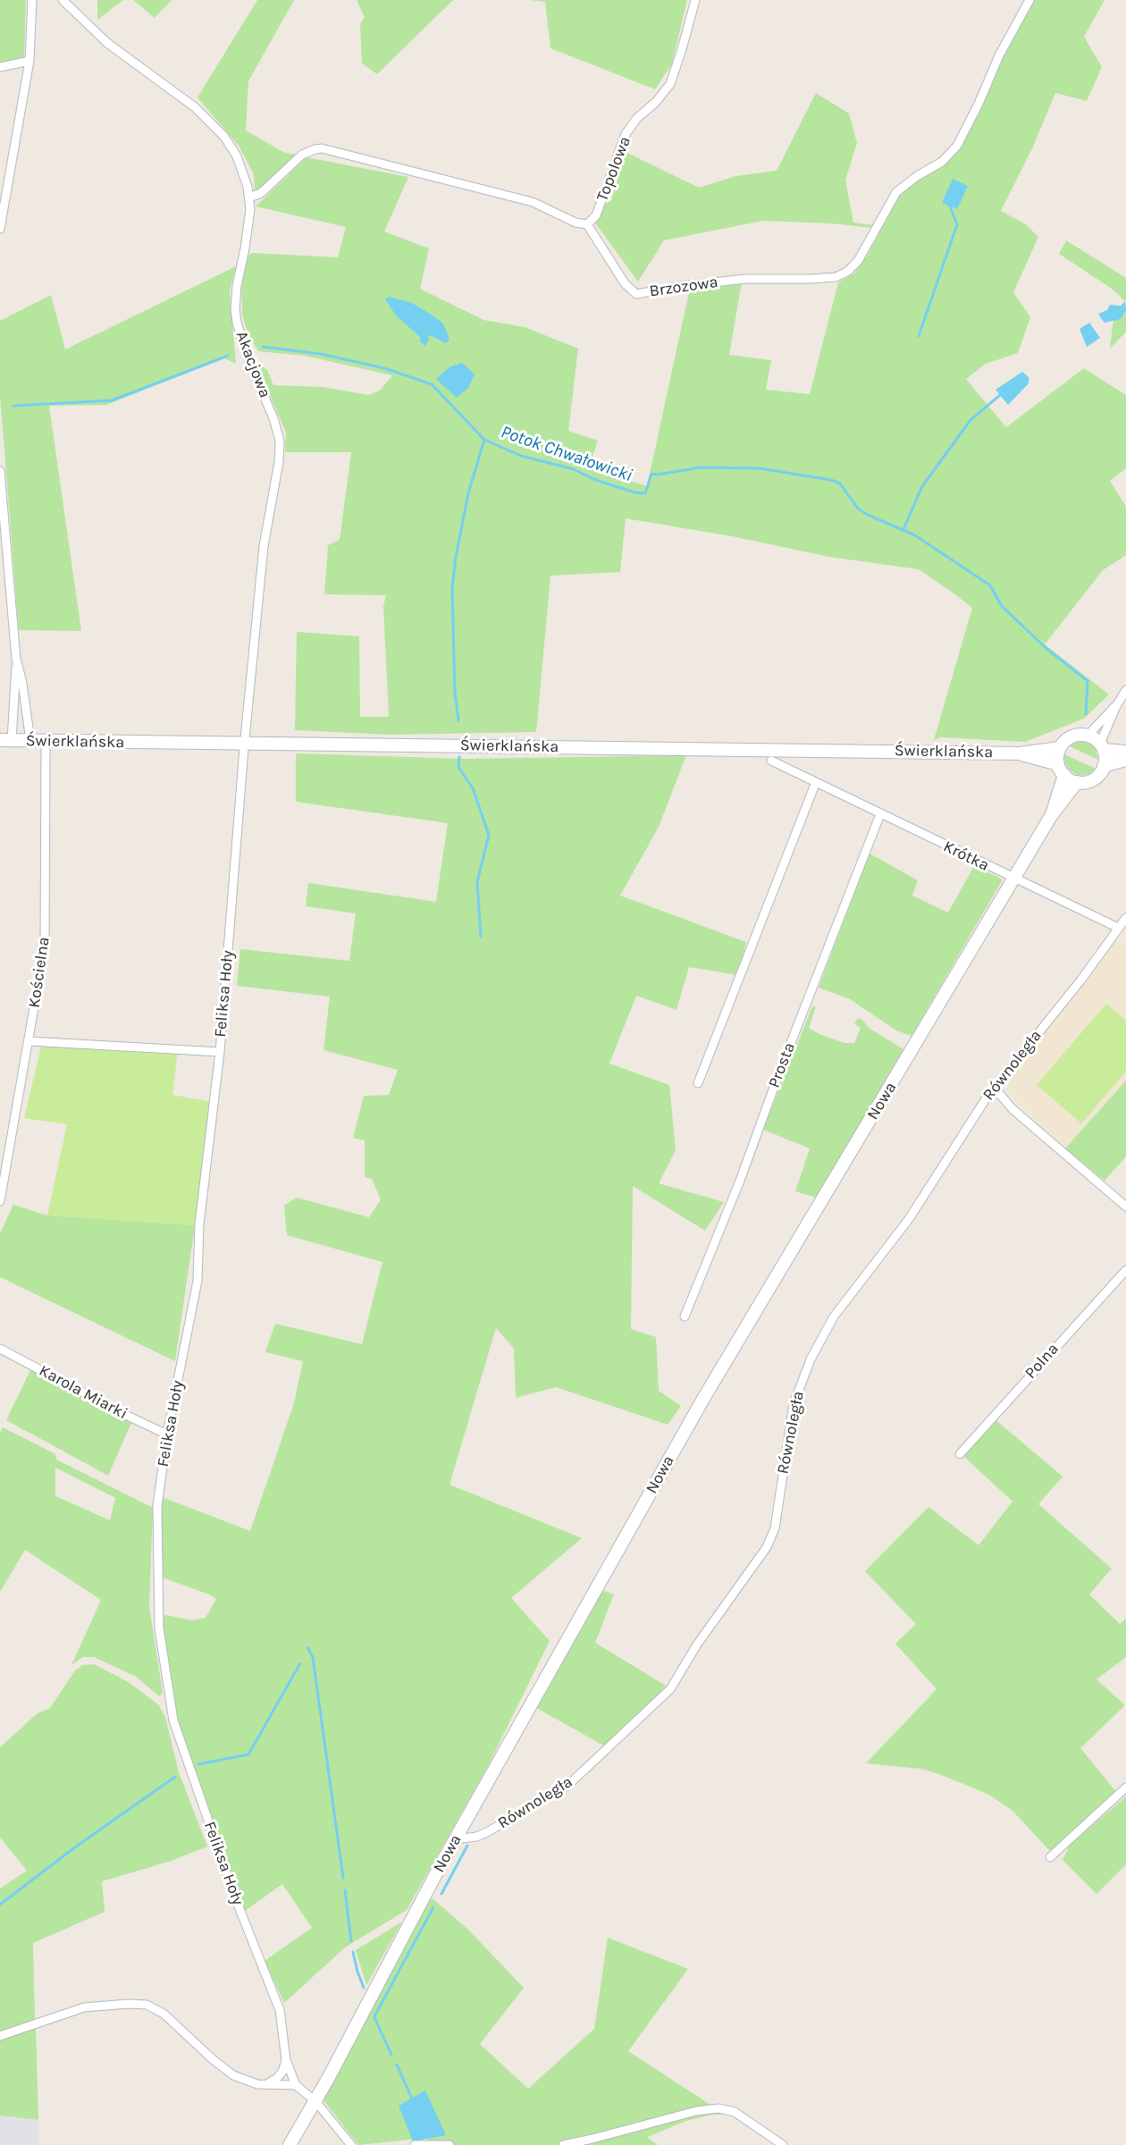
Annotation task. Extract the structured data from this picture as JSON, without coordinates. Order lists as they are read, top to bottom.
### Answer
{
  "streets": {
    "street": [
      "Topolowa",
      "Brzozowa",
      "Akacjowa",
      "Świerklańska",
      "Krótka",
      "Kościelna",
      "Feliksa Hoły",
      "Prosta",
      "Równoległa",
      "Nowa",
      "Polna",
      "Karola Miarki"
    ]
  },
  "crossings": [
    ["Topolowa", "Brzozowa"],
    ["Akacjowa", "Świerklańska"],
    ["Akacjowa", "Feliksa Hoły"],
    ["Świerklańska", "Kościelna"],
    ["Świerklańska", "Feliksa Hoły"],
    ["Świerklańska", "Nowa"],
    ["Krótka", "Prosta"],
    ["Krótka", "Równoległa"],
    ["Krótka", "Nowa"],
    ["Feliksa Hoły", "Karola Miarki"],
    ["Równoległa", "Nowa"]
  ],
  "water": ["Potok Chwałowicki"]
}
